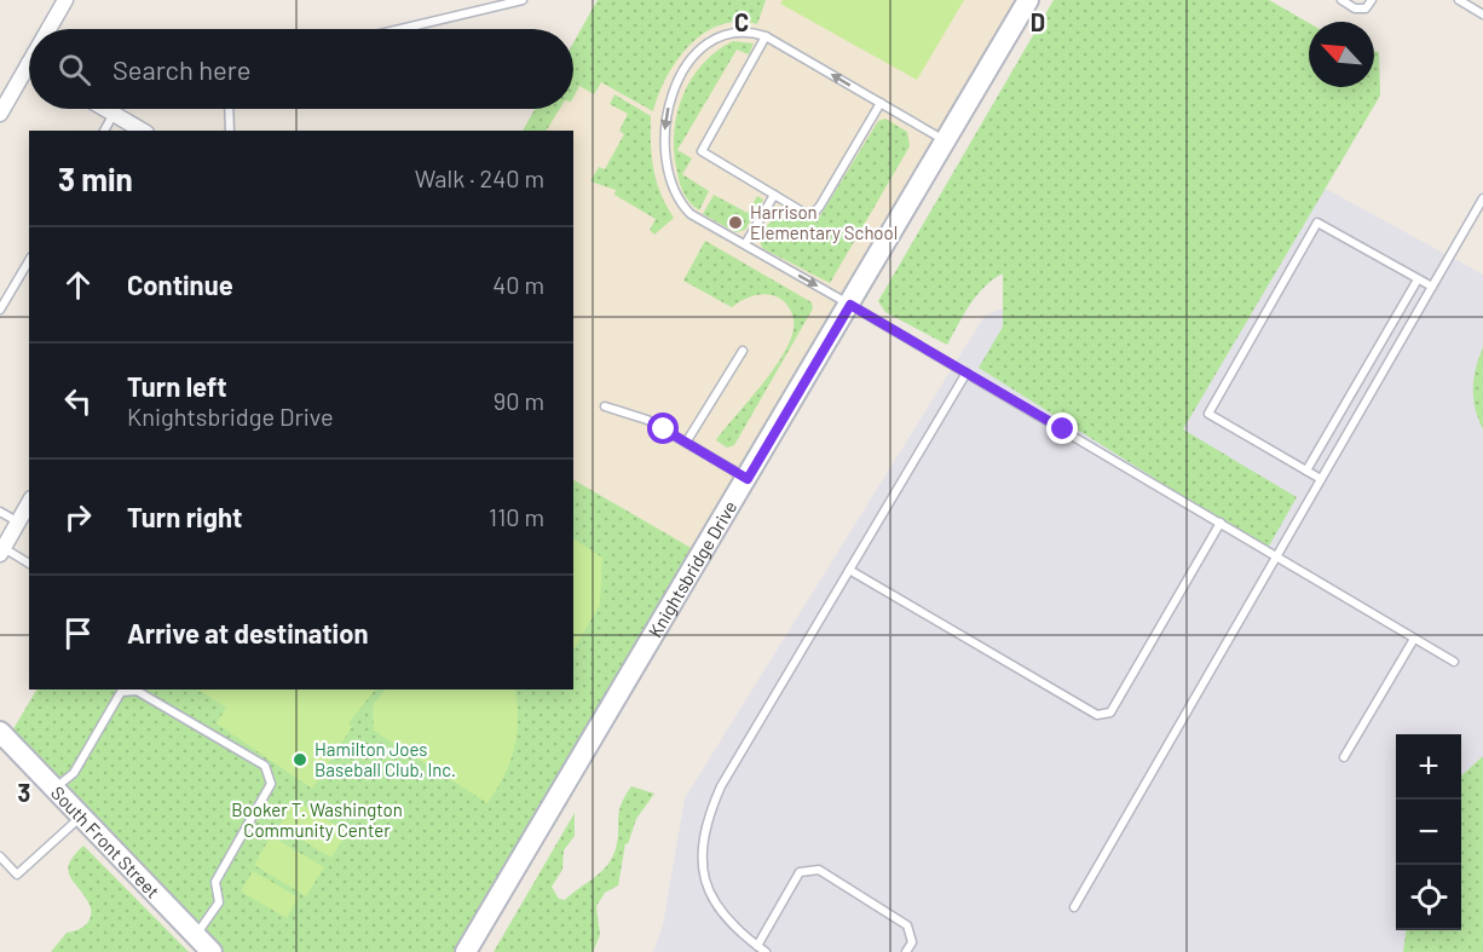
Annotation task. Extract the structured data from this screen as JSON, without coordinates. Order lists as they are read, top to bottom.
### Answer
{
  "streets": {
    "street": ["Knightsbridge Drive", "South Front Street"]
  },
  "parks": ["Booker T. Washington Community Center"],
  "places": ["Harrison Elementary School", "Hamilton Joes Baseball Club, Inc."],
  "north": "top left",
  "page": {
    "search": "Search here",
    "heading": ["3 min", "Walk · 240 m"],
    "list": [
      ["Continue", "40 m"],
      ["Turn left", "Knightsbridge Drive", "90 m"],
      ["Turn right", "110 m"],
      "Arrive at destination"
    ],
    "map_buttons": ["+", "−"]
  },
  "grid": {
    "columns": ["C", "D"],
    "rows": ["3"]
  }
}
